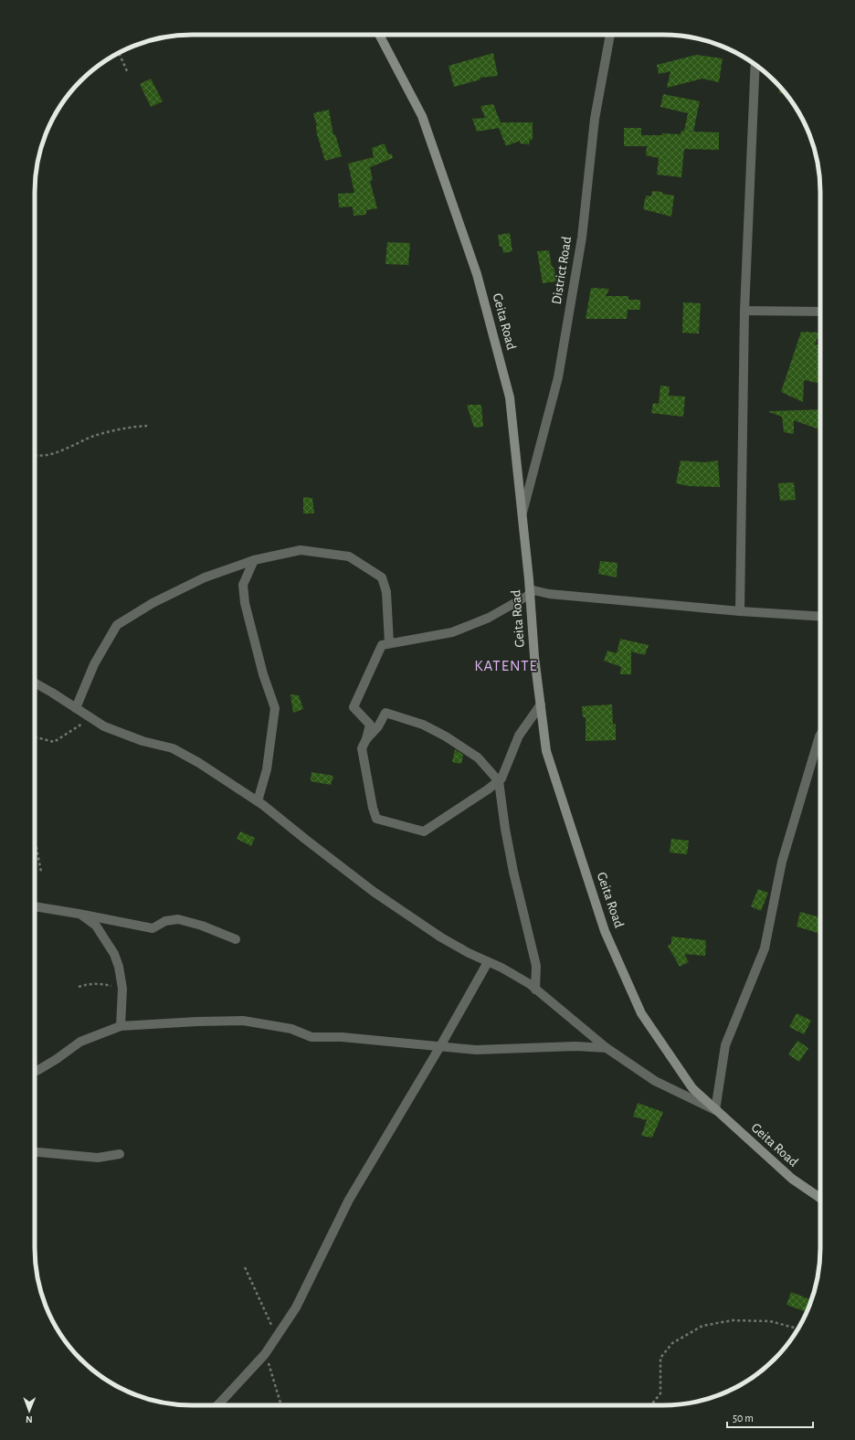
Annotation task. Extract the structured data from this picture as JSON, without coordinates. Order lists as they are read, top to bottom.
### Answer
{
  "streets": {
    "main road": ["Geita Road"],
    "street": ["District Road"]
  },
  "crossings": [
    ["District Road", "Geita Road"]
  ],
  "districts": ["KATENTE"],
  "scale_bar": "50 m",
  "north": "bottom"
}
